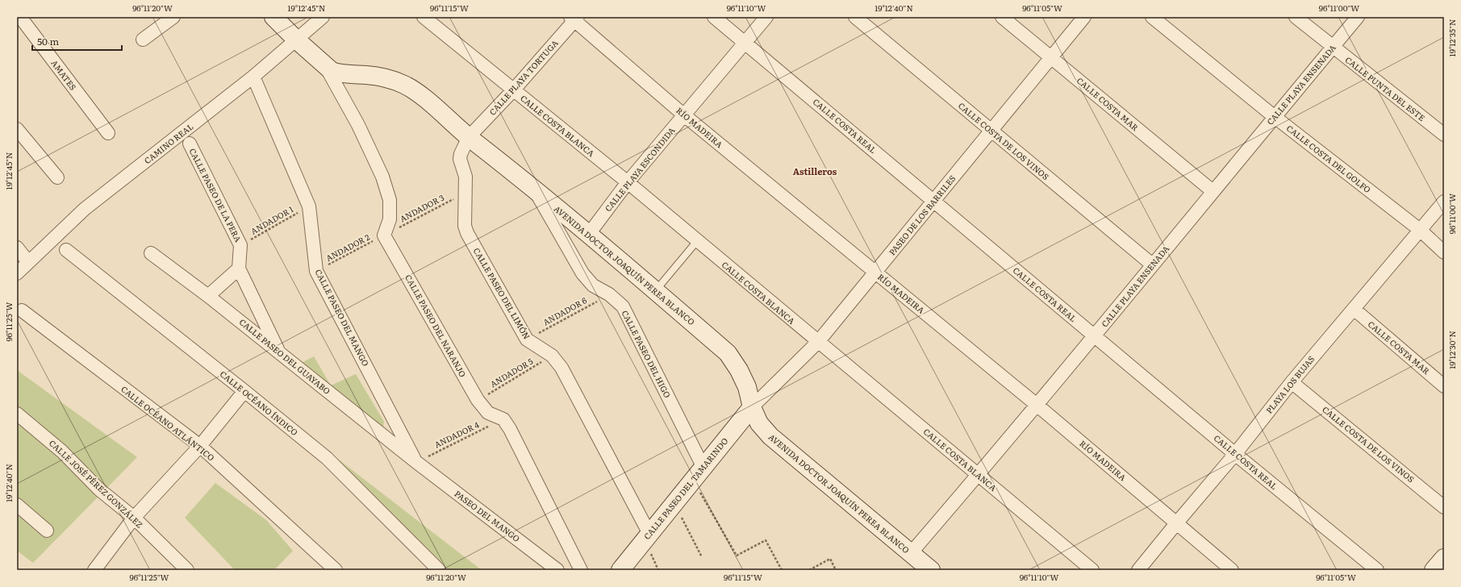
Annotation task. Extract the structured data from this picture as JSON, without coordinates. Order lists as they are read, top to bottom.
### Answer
{
  "streets": {
    "main road": ["AVENIDA DOCTOR JOAQUÍN PEREA BLANCO", "CALLE PASEO DEL TAMARINDO"],
    "street": [
      "AMATES",
      "CALLE PLAYA TORTUGA",
      "CALLE PLAYA ENSENADA",
      "CALLE PUNTA DEL ESTE",
      "CALLE COSTA MAR",
      "CALLE COSTA BLANCA",
      "CALLE COSTA REAL",
      "RÍO MADEIRA",
      "CALLE COSTA DE LOS VINOS",
      "CAMINO REAL",
      "CALLE COSTA DEL GOLFO",
      "CALLE PLAYA ESCONDIDA",
      "CALLE PASEO DE LA PERA",
      "PASEO DE LOS BARRILES",
      "CALLE PASEO DEL LIMÓN",
      "CALLE PASEO DEL MANGO",
      "CALLE PASEO DEL NARANJO",
      "CALLE PASEO DEL HIGO",
      "CALLE PASEO DEL GUAYABO",
      "PLAYA LOS BUJAS",
      "CALLE OCÉANO ÍNDICO",
      "CALLE OCÉANO ATLÁNTICO",
      "CALLE JOSÉ PÉREZ GONZÁLEZ",
      "PASEO DEL MANGO"
    ],
    "path": [
      "ANDADOR 3",
      "ANDADOR 1",
      "ANDADOR 2",
      "ANDADOR 6",
      "ANDADOR 5",
      "ANDADOR 4"
    ]
  },
  "crossings": [
    ["CALLE PLAYA TORTUGA", "CALLE COSTA BLANCA"],
    ["CALLE PLAYA TORTUGA", "RÍO MADEIRA"],
    ["CALLE PLAYA TORTUGA", "AVENIDA DOCTOR JOAQUÍN PEREA BLANCO"],
    ["CALLE PLAYA TORTUGA", "CALLE PASEO DEL LIMÓN"],
    ["CALLE PLAYA ENSENADA", "CALLE PUNTA DEL ESTE"],
    ["CALLE PLAYA ENSENADA", "CALLE COSTA MAR"],
    ["CALLE PLAYA ENSENADA", "CALLE COSTA BLANCA"],
    ["CALLE PLAYA ENSENADA", "CALLE COSTA REAL"],
    ["CALLE PLAYA ENSENADA", "RÍO MADEIRA"],
    ["CALLE PLAYA ENSENADA", "CALLE COSTA DE LOS VINOS"],
    ["CALLE PLAYA ENSENADA", "CALLE COSTA DEL GOLFO"],
    ["CALLE PLAYA ENSENADA", "AVENIDA DOCTOR JOAQUÍN PEREA BLANCO"],
    ["CALLE COSTA MAR", "PASEO DE LOS BARRILES"],
    ["CALLE COSTA MAR", "PLAYA LOS BUJAS"],
    ["CALLE COSTA BLANCA", "CALLE PLAYA ESCONDIDA"],
    ["CALLE COSTA BLANCA", "PASEO DE LOS BARRILES"],
    ["CALLE COSTA REAL", "CALLE PLAYA ESCONDIDA"],
    ["CALLE COSTA REAL", "PASEO DE LOS BARRILES"],
    ["CALLE COSTA REAL", "PLAYA LOS BUJAS"],
    ["RÍO MADEIRA", "CALLE PLAYA ESCONDIDA"],
    ["RÍO MADEIRA", "PASEO DE LOS BARRILES"],
    ["RÍO MADEIRA", "PLAYA LOS BUJAS"],
    ["CALLE COSTA DE LOS VINOS", "PASEO DE LOS BARRILES"],
    ["CALLE COSTA DE LOS VINOS", "PLAYA LOS BUJAS"],
    ["CAMINO REAL", "AVENIDA DOCTOR JOAQUÍN PEREA BLANCO"],
    ["CAMINO REAL", "CALLE PASEO DEL MANGO"],
    ["CALLE COSTA DEL GOLFO", "PLAYA LOS BUJAS"],
    ["CALLE PLAYA ESCONDIDA", "AVENIDA DOCTOR JOAQUÍN PEREA BLANCO"],
    ["CALLE PASEO DE LA PERA", "ANDADOR 1"],
    ["CALLE PASEO DE LA PERA", "CALLE PASEO DEL GUAYABO"],
    ["ANDADOR 3", "ANDADOR 2"],
    ["ANDADOR 3", "CALLE PASEO DEL LIMÓN"],
    ["ANDADOR 3", "CALLE PASEO DEL NARANJO"],
    ["PASEO DE LOS BARRILES", "AVENIDA DOCTOR JOAQUÍN PEREA BLANCO"],
    ["PASEO DE LOS BARRILES", "CALLE PASEO DEL TAMARINDO"],
    ["ANDADOR 1", "CALLE PASEO DEL MANGO"],
    ["ANDADOR 2", "CALLE PASEO DEL MANGO"],
    ["ANDADOR 2", "CALLE PASEO DEL NARANJO"],
    ["AVENIDA DOCTOR JOAQUÍN PEREA BLANCO", "CALLE PASEO DEL LIMÓN"],
    ["AVENIDA DOCTOR JOAQUÍN PEREA BLANCO", "CALLE PASEO DEL HIGO"],
    ["AVENIDA DOCTOR JOAQUÍN PEREA BLANCO", "CALLE PASEO DEL TAMARINDO"],
    ["CALLE PASEO DEL LIMÓN", "ANDADOR 6"],
    ["CALLE PASEO DEL LIMÓN", "ANDADOR 5"],
    ["CALLE PASEO DEL LIMÓN", "CALLE PASEO DEL TAMARINDO"],
    ["ANDADOR 6", "CALLE PASEO DEL HIGO"],
    ["CALLE PASEO DEL MANGO", "CALLE PASEO DEL GUAYABO"],
    ["CALLE PASEO DEL MANGO", "ANDADOR 4"],
    ["CALLE PASEO DEL MANGO", "PASEO DEL MANGO"],
    ["CALLE PASEO DEL NARANJO", "ANDADOR 5"],
    ["CALLE PASEO DEL NARANJO", "ANDADOR 4"],
    ["CALLE PASEO DEL HIGO", "CALLE PASEO DEL TAMARINDO"],
    ["CALLE PASEO DEL GUAYABO", "ANDADOR 4"],
    ["CALLE PASEO DEL GUAYABO", "PASEO DEL MANGO"],
    ["ANDADOR 4", "PASEO DEL MANGO"]
  ],
  "districts": ["Astilleros"],
  "scale_bar": "50 m",
  "coordinates": [
    "96°11'20\"W",
    "19°12'45\"N",
    "96°11'15\"W",
    "96°11'10\"W",
    "19°12'40\"N",
    "96°11'05\"W",
    "96°11'00\"W",
    "19°12'35\"N",
    "96°11'25\"W",
    "19°12'30\"N"
  ]
}
